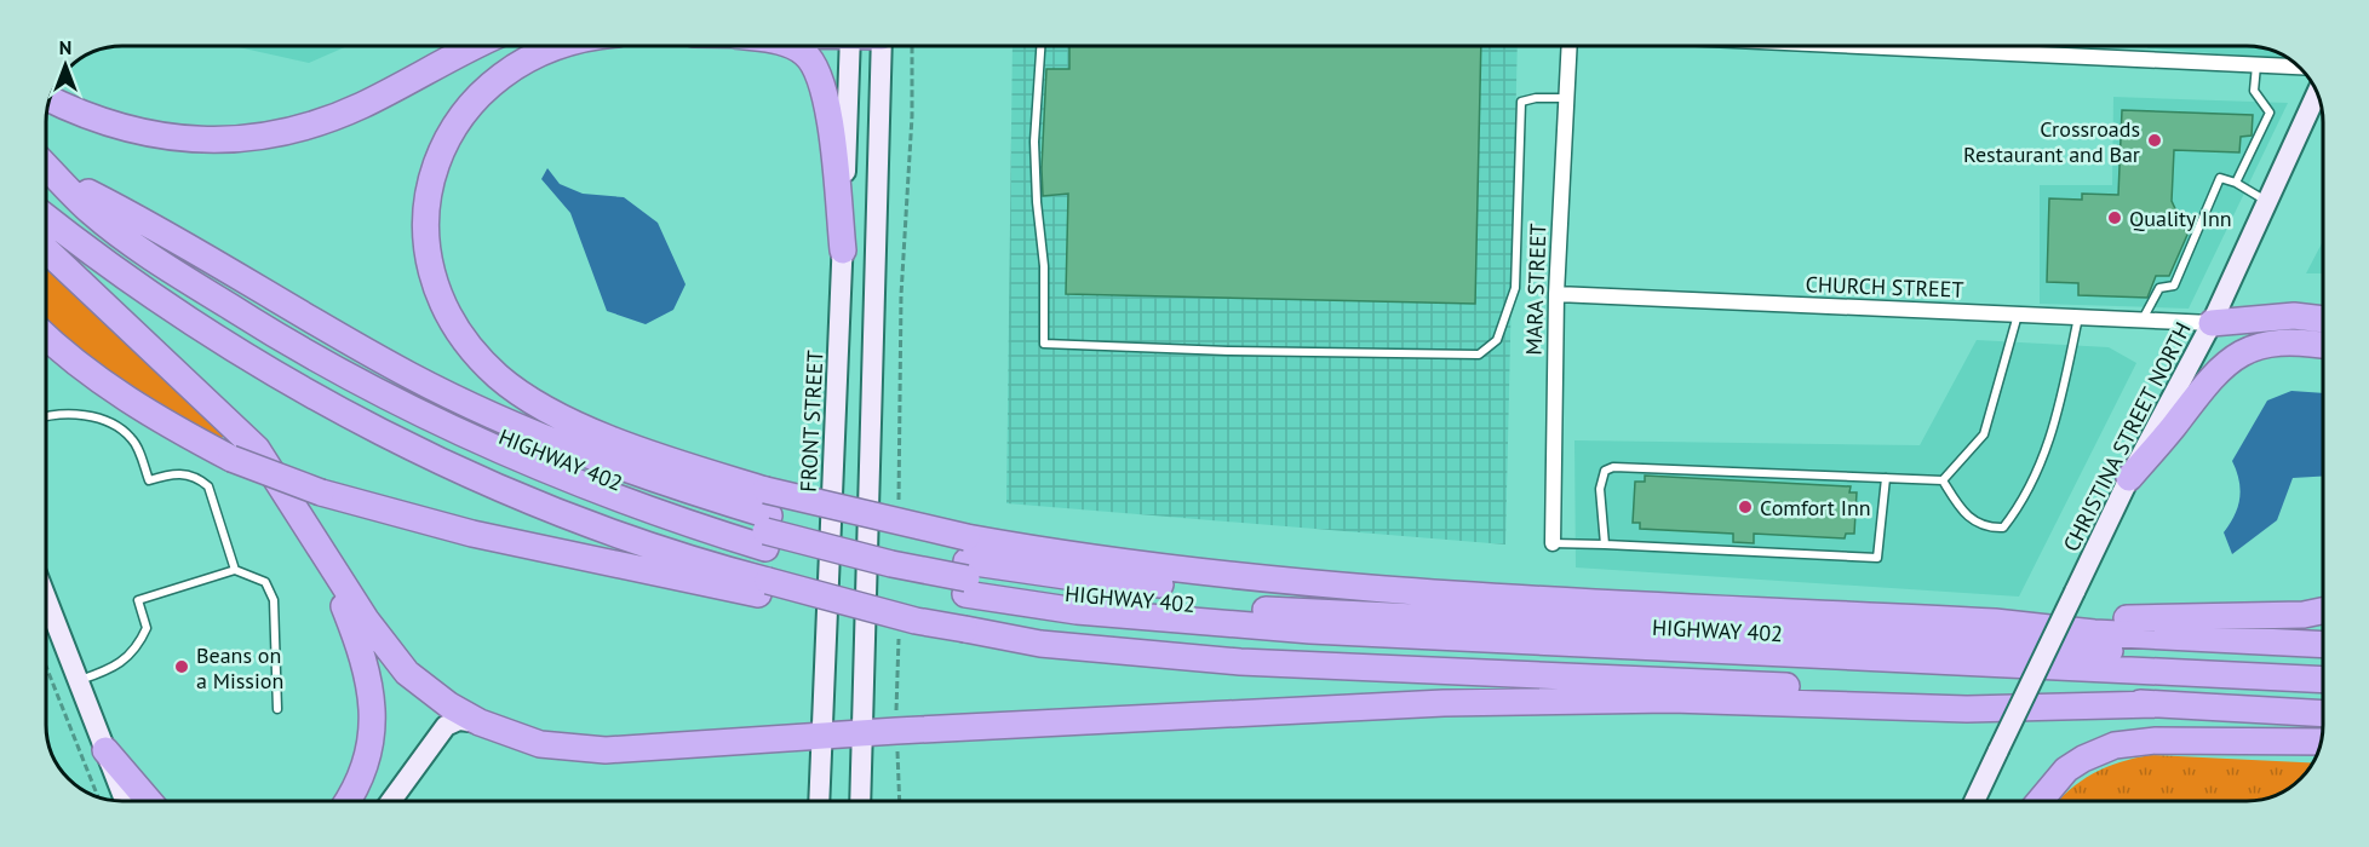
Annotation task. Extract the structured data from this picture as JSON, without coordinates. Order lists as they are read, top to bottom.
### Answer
{
  "streets": {
    "highway": ["HIGHWAY 402"],
    "main road": ["FRONT STREET", "CHRISTINA STREET NORTH"],
    "street": ["CHURCH STREET", "MARA STREET"]
  },
  "crossings": [
    ["CHURCH STREET", "MARA STREET"],
    ["CHURCH STREET", "CHRISTINA STREET NORTH"]
  ],
  "places": [
    "Crossroads Restaurant and Bar",
    "Quality Inn",
    "Comfort Inn",
    "Beans on a Mission"
  ],
  "north": "top"
}
